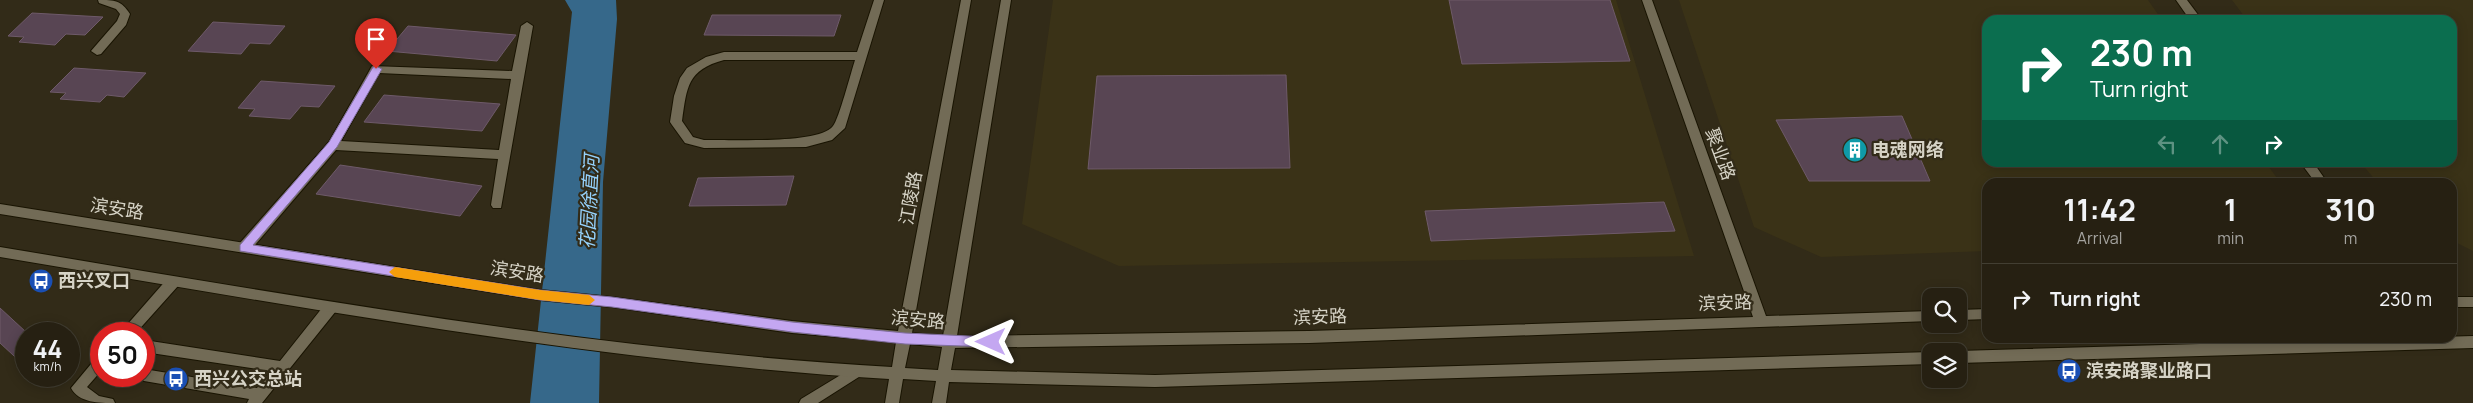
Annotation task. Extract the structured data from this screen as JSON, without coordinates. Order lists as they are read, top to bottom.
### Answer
{
  "streets": {
    "main road": ["聚业路", "江陵路", "滨安路"]
  },
  "crossings": [
    ["聚业路", "滨安路"],
    ["江陵路", "滨安路"]
  ],
  "water": ["花园徐直河"],
  "places": {
    "building": ["电魂网络"],
    "bus stop": ["西兴叉口", "滨安路聚业路口", "西兴公交总站"]
  },
  "page": {
    "turn": ["230 m", "Turn right"],
    "eta": [
      "11:42",
      "Arrival",
      "1",
      "min",
      "310",
      "m"
    ],
    "list": [
      {
        "name": "Turn right",
        "value": "230 m"
      }
    ],
    "speed": "44 km/h",
    "limit": "50"
  }
}
